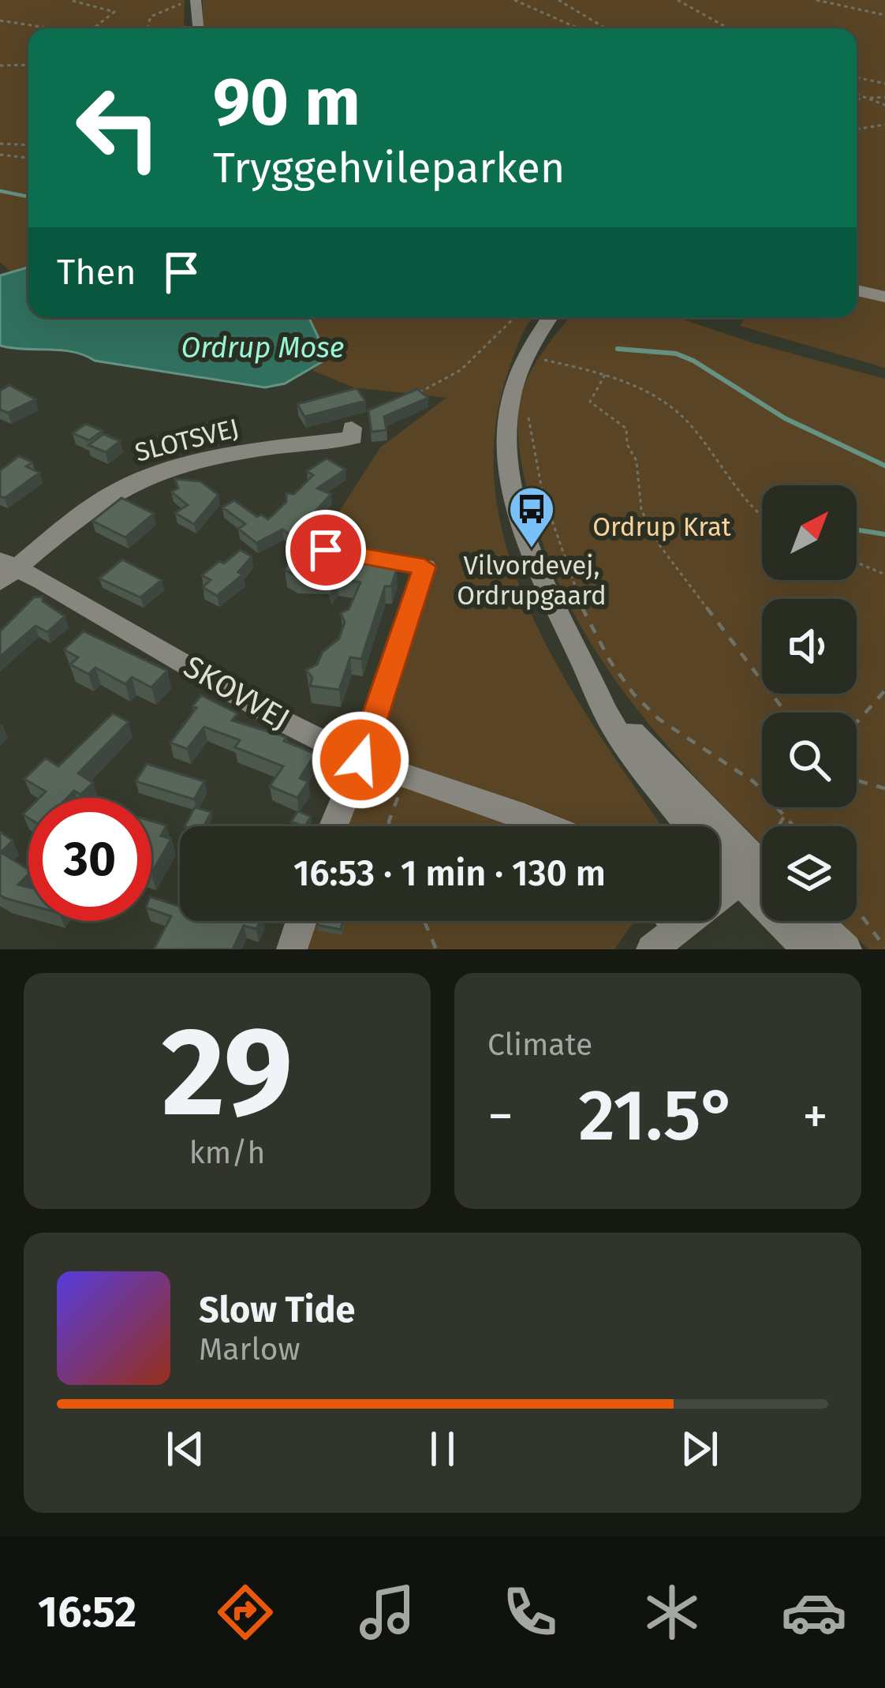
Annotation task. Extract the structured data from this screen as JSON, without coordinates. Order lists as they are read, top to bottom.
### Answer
{
  "streets": {
    "street": ["SLOTSVEJ", "SKOVVEJ"]
  },
  "crossings": [
    ["SLOTSVEJ", "SKOVVEJ"]
  ],
  "water": ["Ordrup Mose"],
  "parks": ["Ordrup Krat"],
  "places": {
    "bus stop": ["Vilvordevej, Ordrupgaard"]
  },
  "north": "top right",
  "page": {
    "turn": ["90 m", "Tryggehvileparken"],
    "then": "Then",
    "limit": "30",
    "trip": "16:53 · 1 min · 130 m",
    "tile": [
      ["29", "km/h"],
      "Climate"
    ],
    "heat": ["−", "21.5°", "+"],
    "song": ["Slow Tide", "Marlow"],
    "tabs": "16:52"
  }
}
